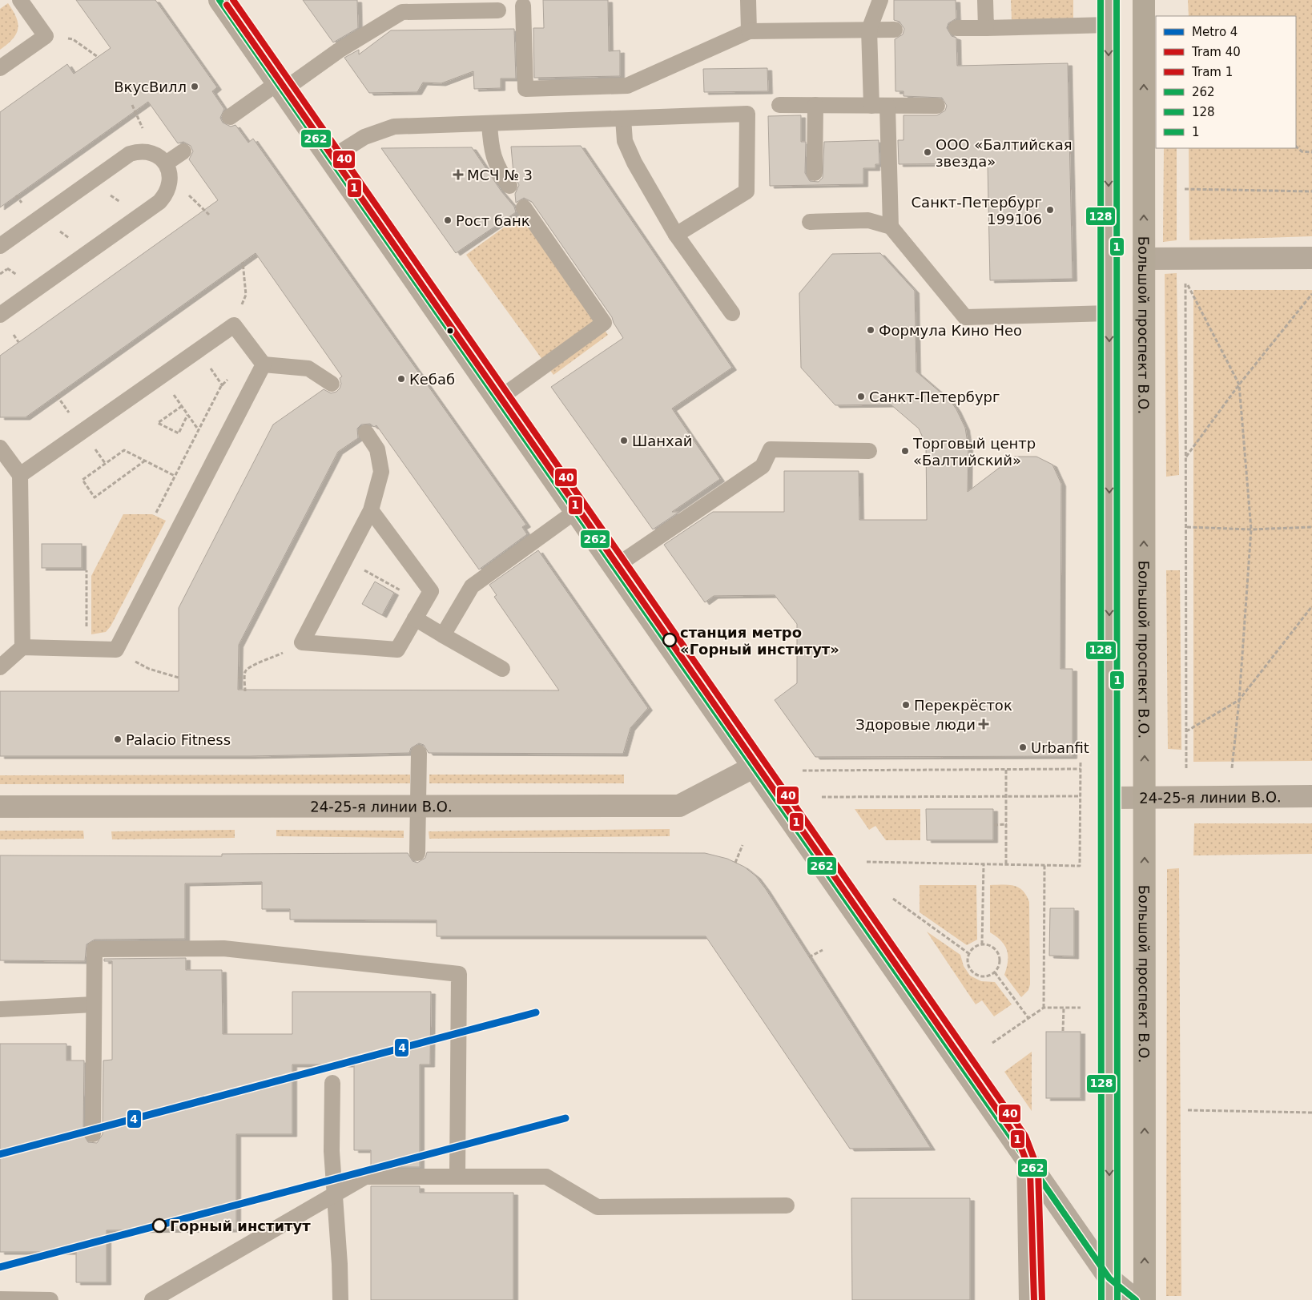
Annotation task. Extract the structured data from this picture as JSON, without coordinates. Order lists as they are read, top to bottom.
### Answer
{
  "streets": {
    "main road": ["Большой проспект В.О."],
    "street": ["24-25-я линии В.О."]
  },
  "crossings": [
    ["Большой проспект В.О.", "24-25-я линии В.О."]
  ],
  "places": {
    "other": [
      "ВкусВилл",
      "ООО «Балтийская звезда»",
      "Санкт-Петербург 199106",
      "Рост банк",
      "Формула Кино Нео",
      "Кебаб",
      "Санкт-Петербург",
      "Шанхай",
      "Торговый центр «Балтийский»",
      "станция метро «Горный институт»",
      "Перекрёсток",
      "Palacio Fitness",
      "Urbanfit",
      "Горный институт"
    ],
    "health": ["МСЧ № 3", "Здоровые люди"]
  },
  "lines": [
    "tram line 40",
    "transit line 262",
    "transit line 128",
    "transit line 1",
    "tram line 1",
    "metro line 4"
  ],
  "legend": [
    "Metro 4",
    "Tram 40",
    "Tram 1",
    "262",
    "128",
    "1"
  ]
}
